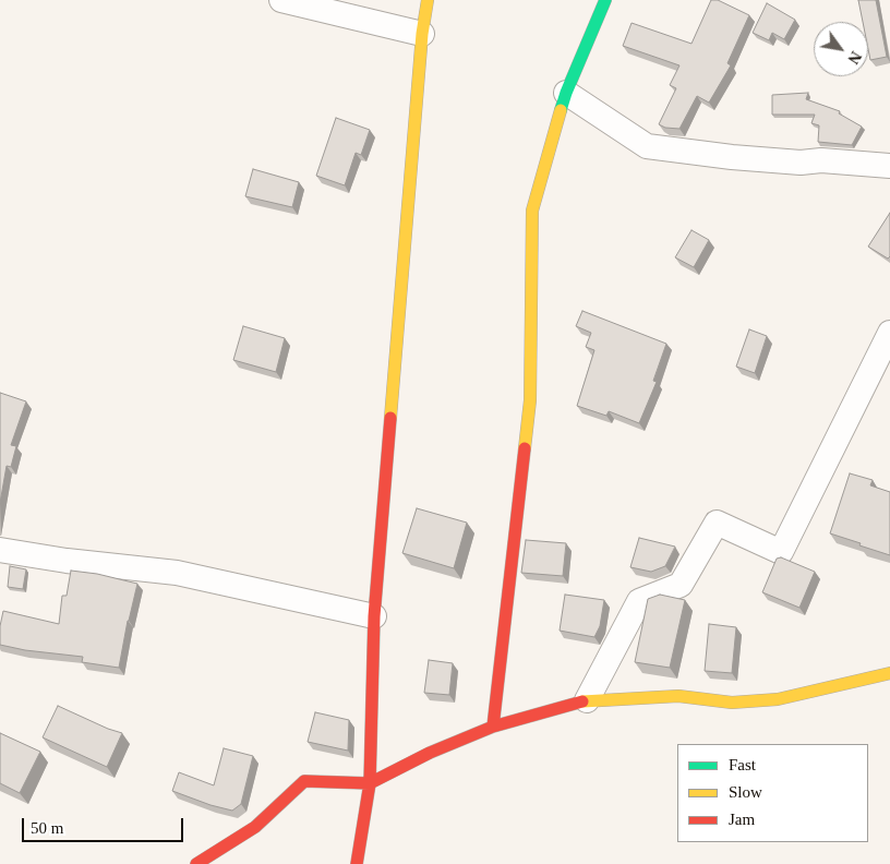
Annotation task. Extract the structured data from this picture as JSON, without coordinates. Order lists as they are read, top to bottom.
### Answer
{
  "legend": ["Fast", "Slow", "Jam"],
  "scale_bar": "50 m",
  "north": "bottom right"
}
